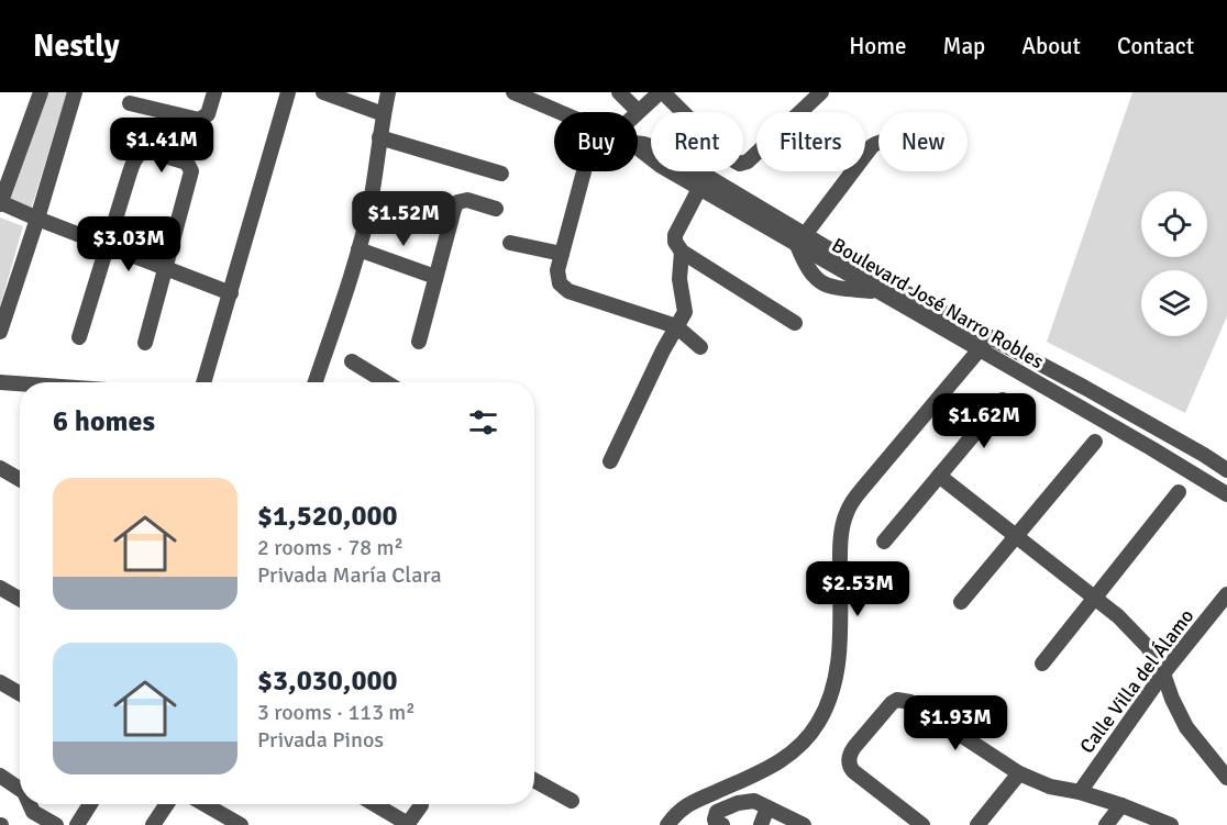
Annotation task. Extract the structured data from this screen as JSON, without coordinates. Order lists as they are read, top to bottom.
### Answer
{
  "streets": {
    "street": ["Boulevard José Narro Robles", "Calle Villa del Álamo"]
  },
  "page": {
    "header": "Nestly",
    "nav": [
      "Home",
      "Map",
      "About",
      "Contact"
    ],
    "chip": [
      "Buy",
      "Rent",
      "Filters",
      "New"
    ],
    "price": [
      "$1.41M",
      "$1.52M",
      "$3.03M",
      "$1.62M",
      "$2.53M",
      "$1.93M"
    ],
    "heading": "6 homes",
    "list": [
      {
        "name": "$1,520,000",
        "note": "2 rooms · 78 m² · Privada María Clara"
      },
      {
        "name": "$3,030,000",
        "note": "3 rooms · 113 m² · Privada Pinos"
      }
    ]
  }
}
